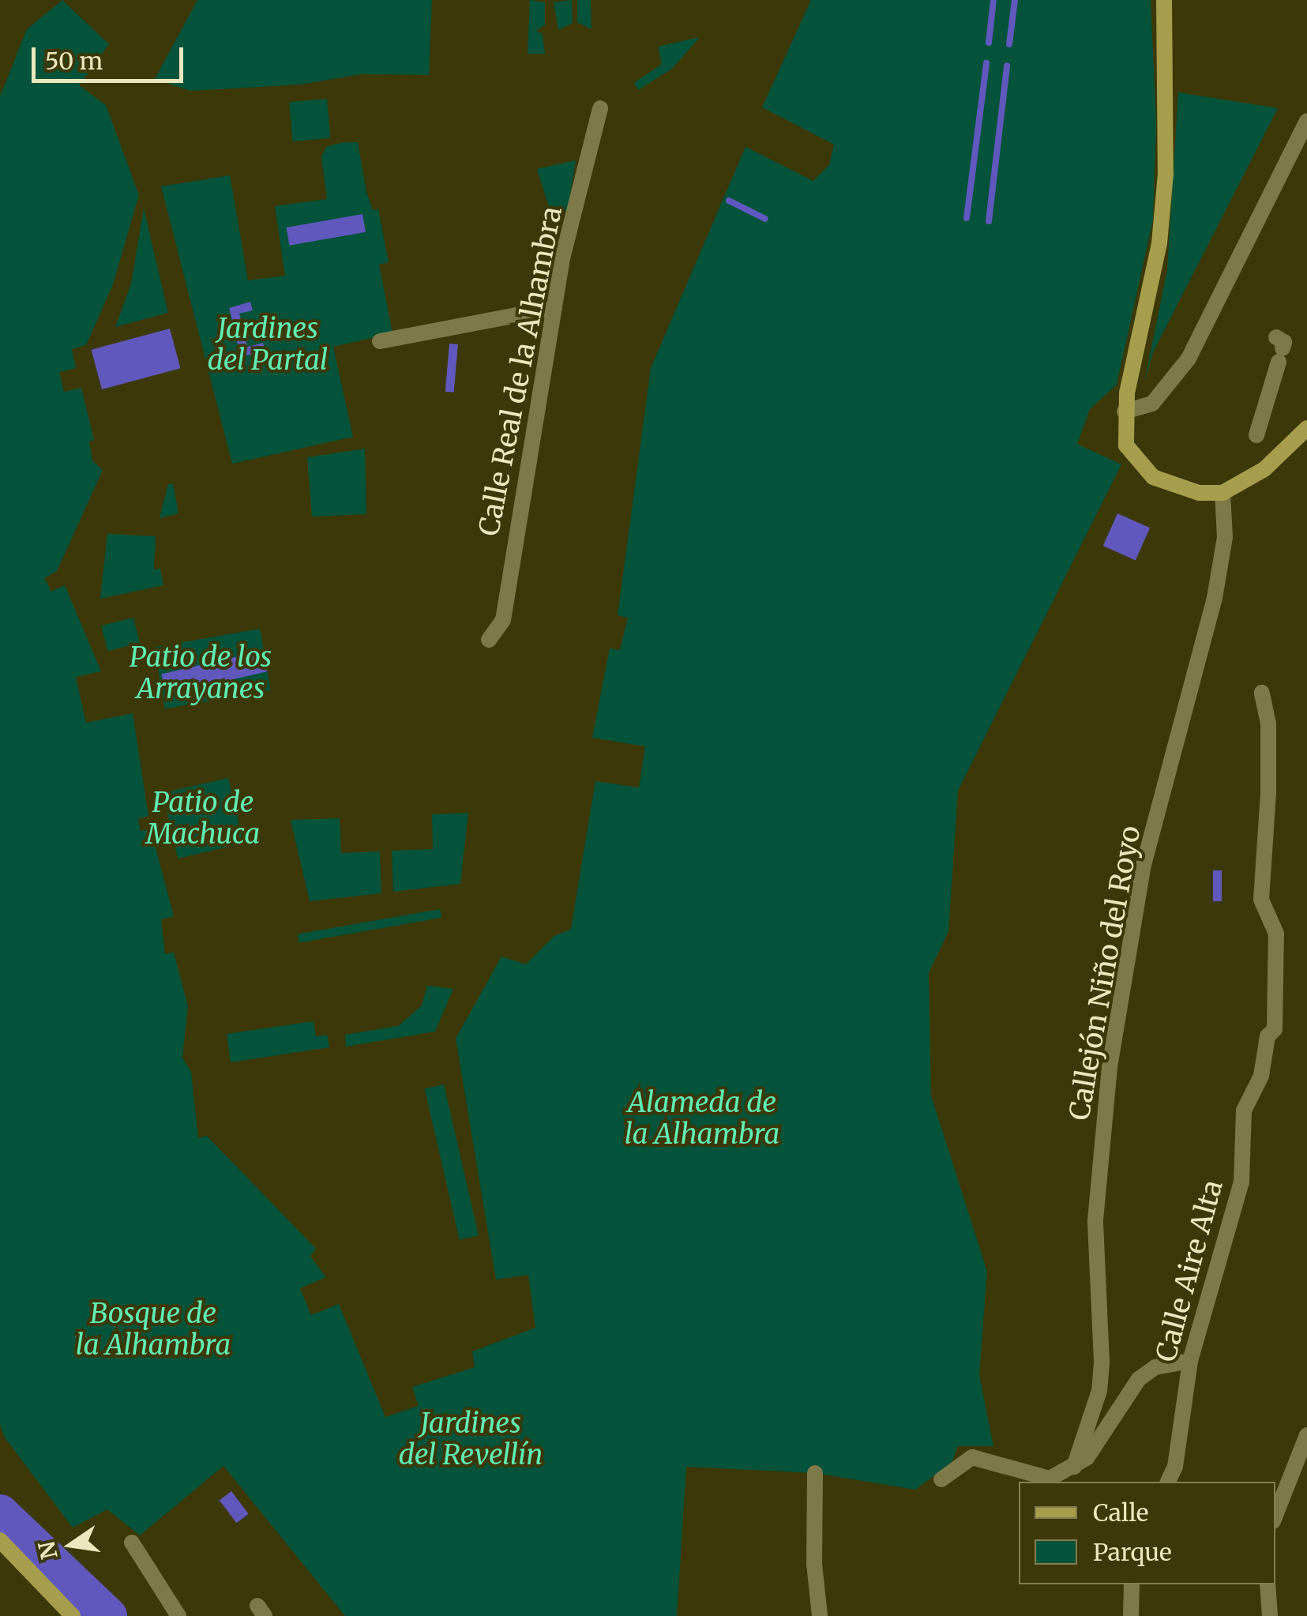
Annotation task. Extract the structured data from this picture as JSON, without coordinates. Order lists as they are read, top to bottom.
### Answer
{
  "streets": {
    "street": ["Calle Real de la Alhambra", "Callejón Niño del Royo", "Calle Aire Alta"]
  },
  "parks": [
    "Jardines del Partal",
    "Patio de los Arrayanes",
    "Patio de Machuca",
    "Alameda de la Alhambra",
    "Bosque de la Alhambra",
    "Jardines del Revellín"
  ],
  "legend": ["Calle", "Parque"],
  "scale_bar": "50 m",
  "north": "left"
}
